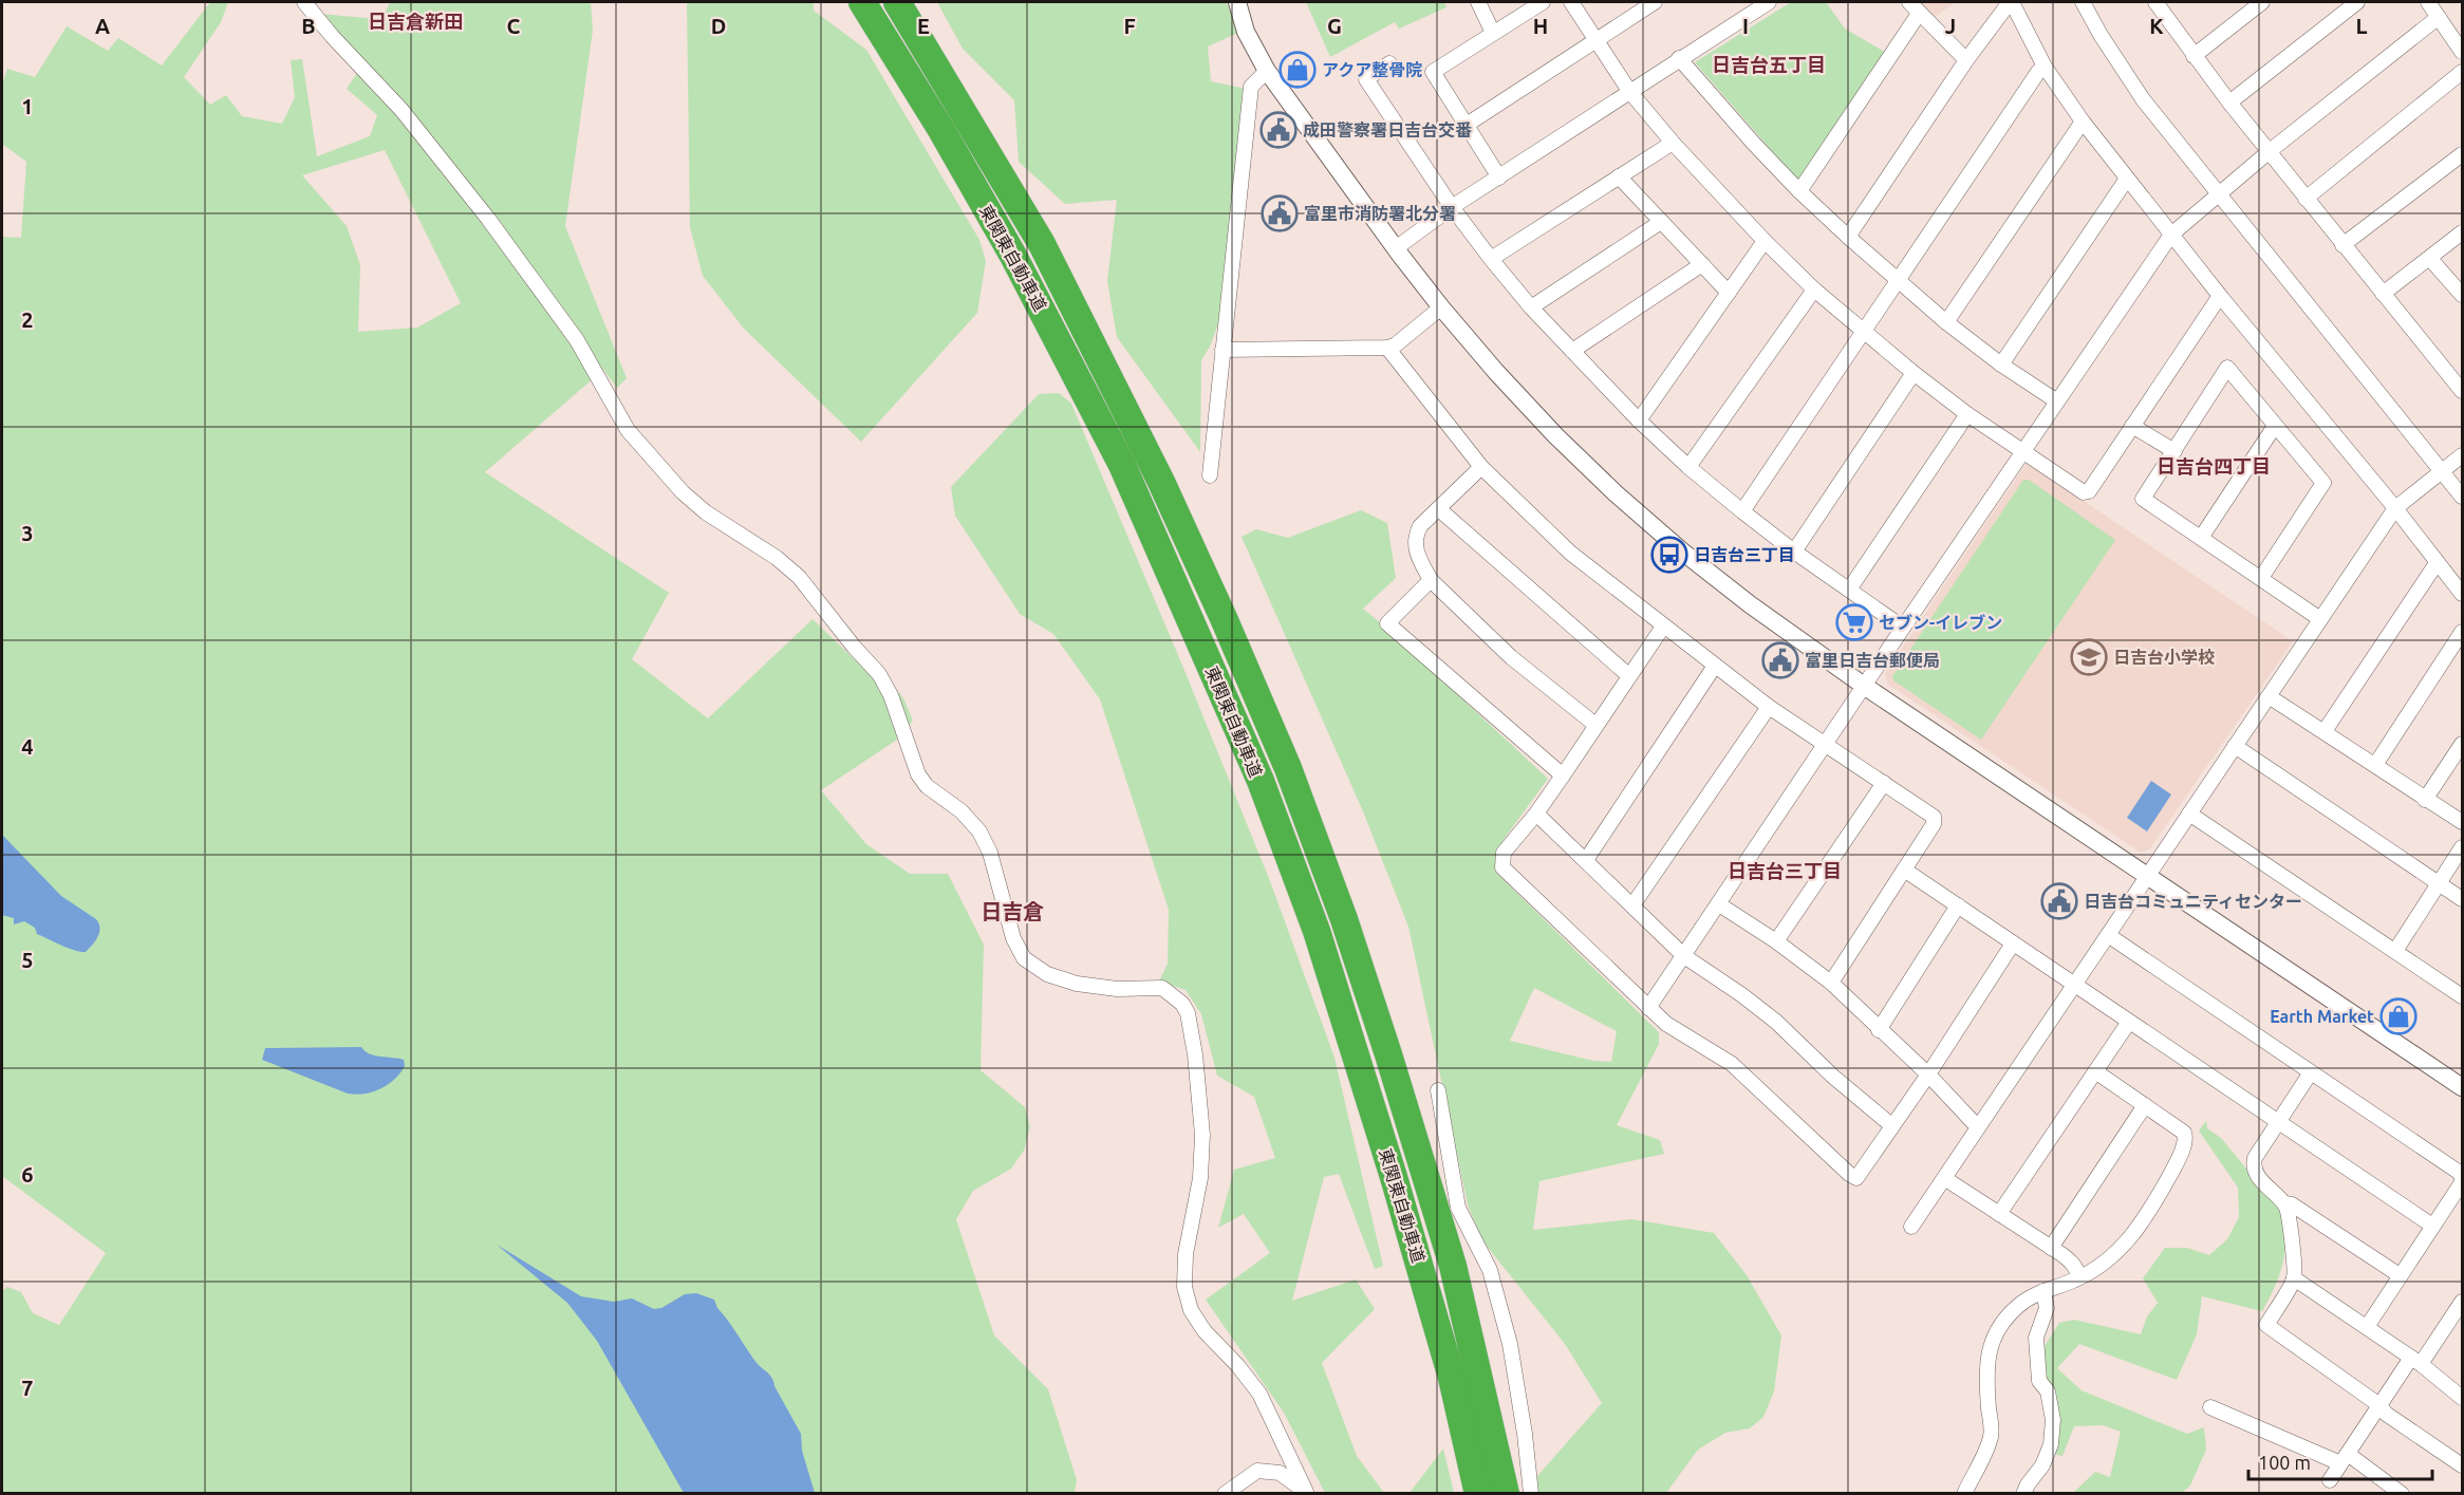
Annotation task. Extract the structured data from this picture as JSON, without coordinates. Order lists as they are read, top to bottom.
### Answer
{
  "streets": {
    "highway": ["東関東自動車道"]
  },
  "districts": [
    "日吉倉新田",
    "日吉台五丁目",
    "日吉台四丁目",
    "日吉台三丁目",
    "日吉倉"
  ],
  "places": {
    "shop": ["アクア整骨院", "Earth Market"],
    "public building": [
      "成田警察署日吉台交番",
      "富里市消防署北分署",
      "富里日吉台郵便局",
      "日吉台コミュニティセンター"
    ],
    "bus stop": ["日吉台三丁目"],
    "supermarket": ["セブン-イレブン"],
    "school or university": ["日吉台小学校"]
  },
  "scale_bar": "100 m",
  "grid": {
    "columns": [
      "A",
      "B",
      "C",
      "D",
      "E",
      "F",
      "G",
      "H",
      "I",
      "J",
      "K",
      "L"
    ],
    "rows": [
      "1",
      "2",
      "3",
      "4",
      "5",
      "6",
      "7"
    ]
  }
}
